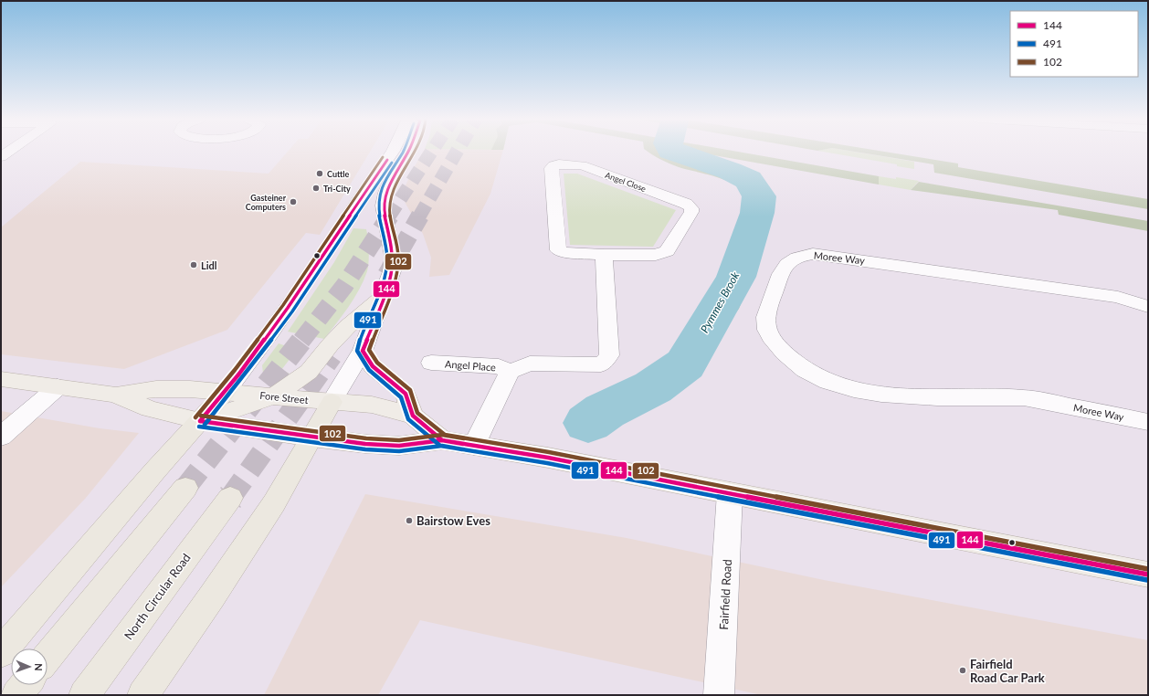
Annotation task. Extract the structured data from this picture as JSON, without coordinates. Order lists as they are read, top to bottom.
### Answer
{
  "streets": {
    "highway": ["North Circular Road"],
    "main road": ["Fore Street"],
    "street": [
      "Angel Close",
      "Moree Way",
      "Angel Place",
      "Fairfield Road"
    ]
  },
  "crossings": [
    ["Fore Street", "Fairfield Road"]
  ],
  "water": ["Pymmes Brook"],
  "places": [
    "Cuttle",
    "Tri-City",
    "Gasteiner Computers",
    "Lidl",
    "Bairstow Eves",
    "Fairfield Road Car Park"
  ],
  "lines": ["transit line 144", "transit line 491", "transit line 102"],
  "legend": ["144", "491", "102"],
  "north": "right"
}
